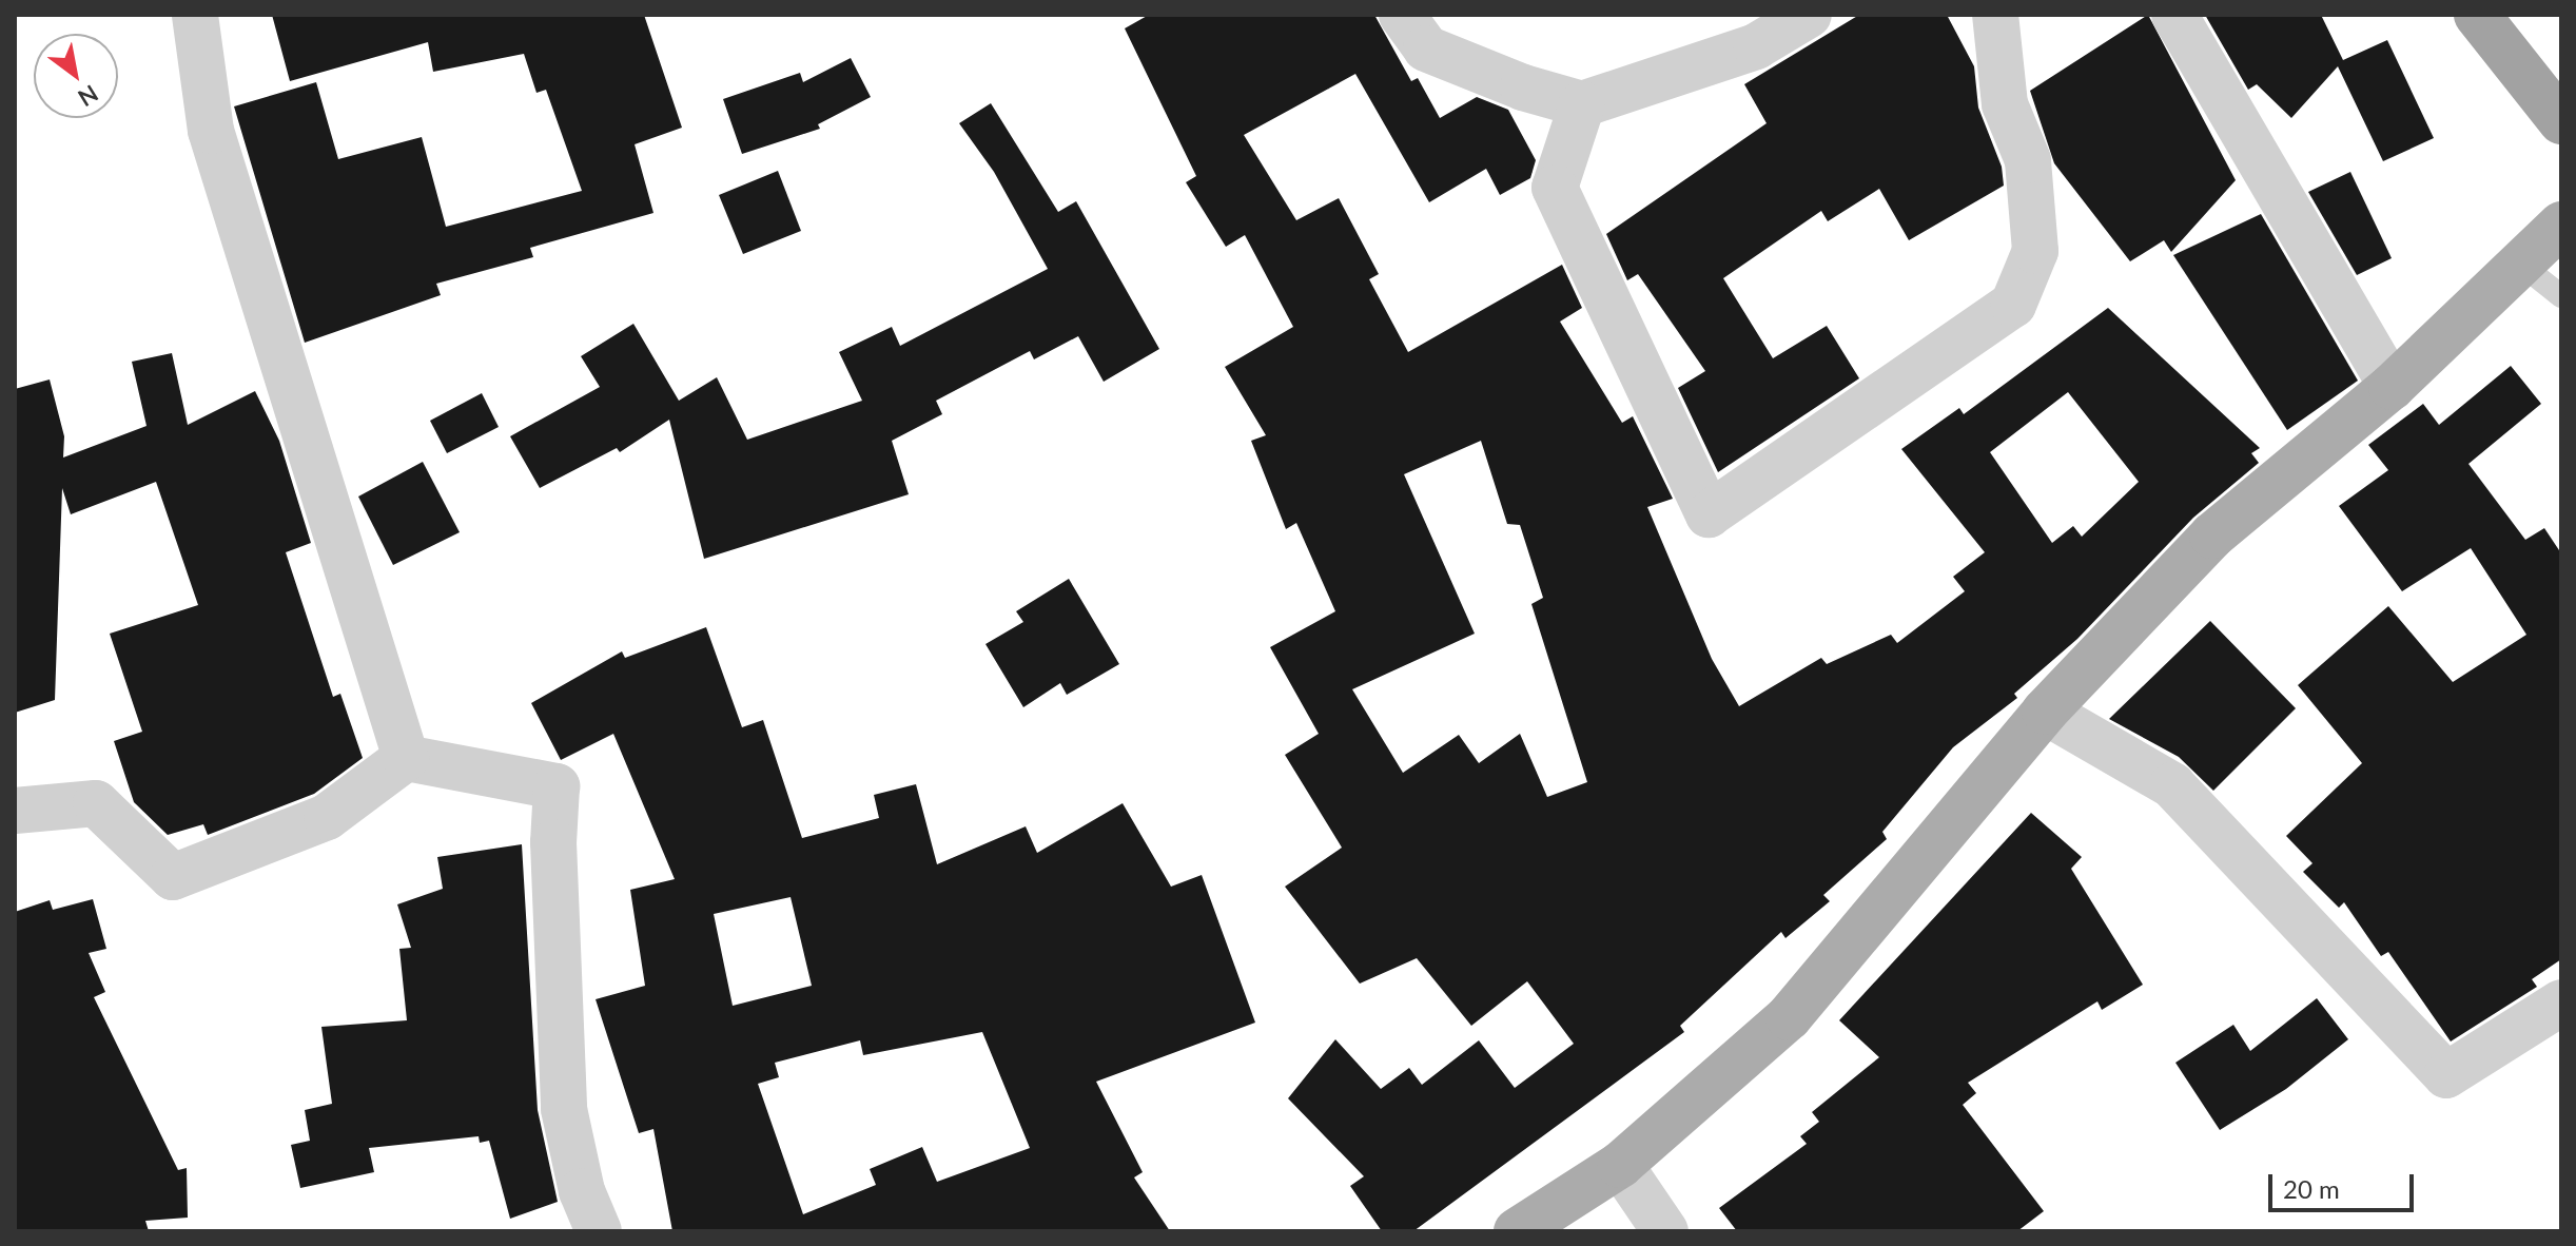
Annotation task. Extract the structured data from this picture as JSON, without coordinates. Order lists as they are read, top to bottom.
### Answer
{
  "scale_bar": "20 m",
  "north": "bottom right"
}
